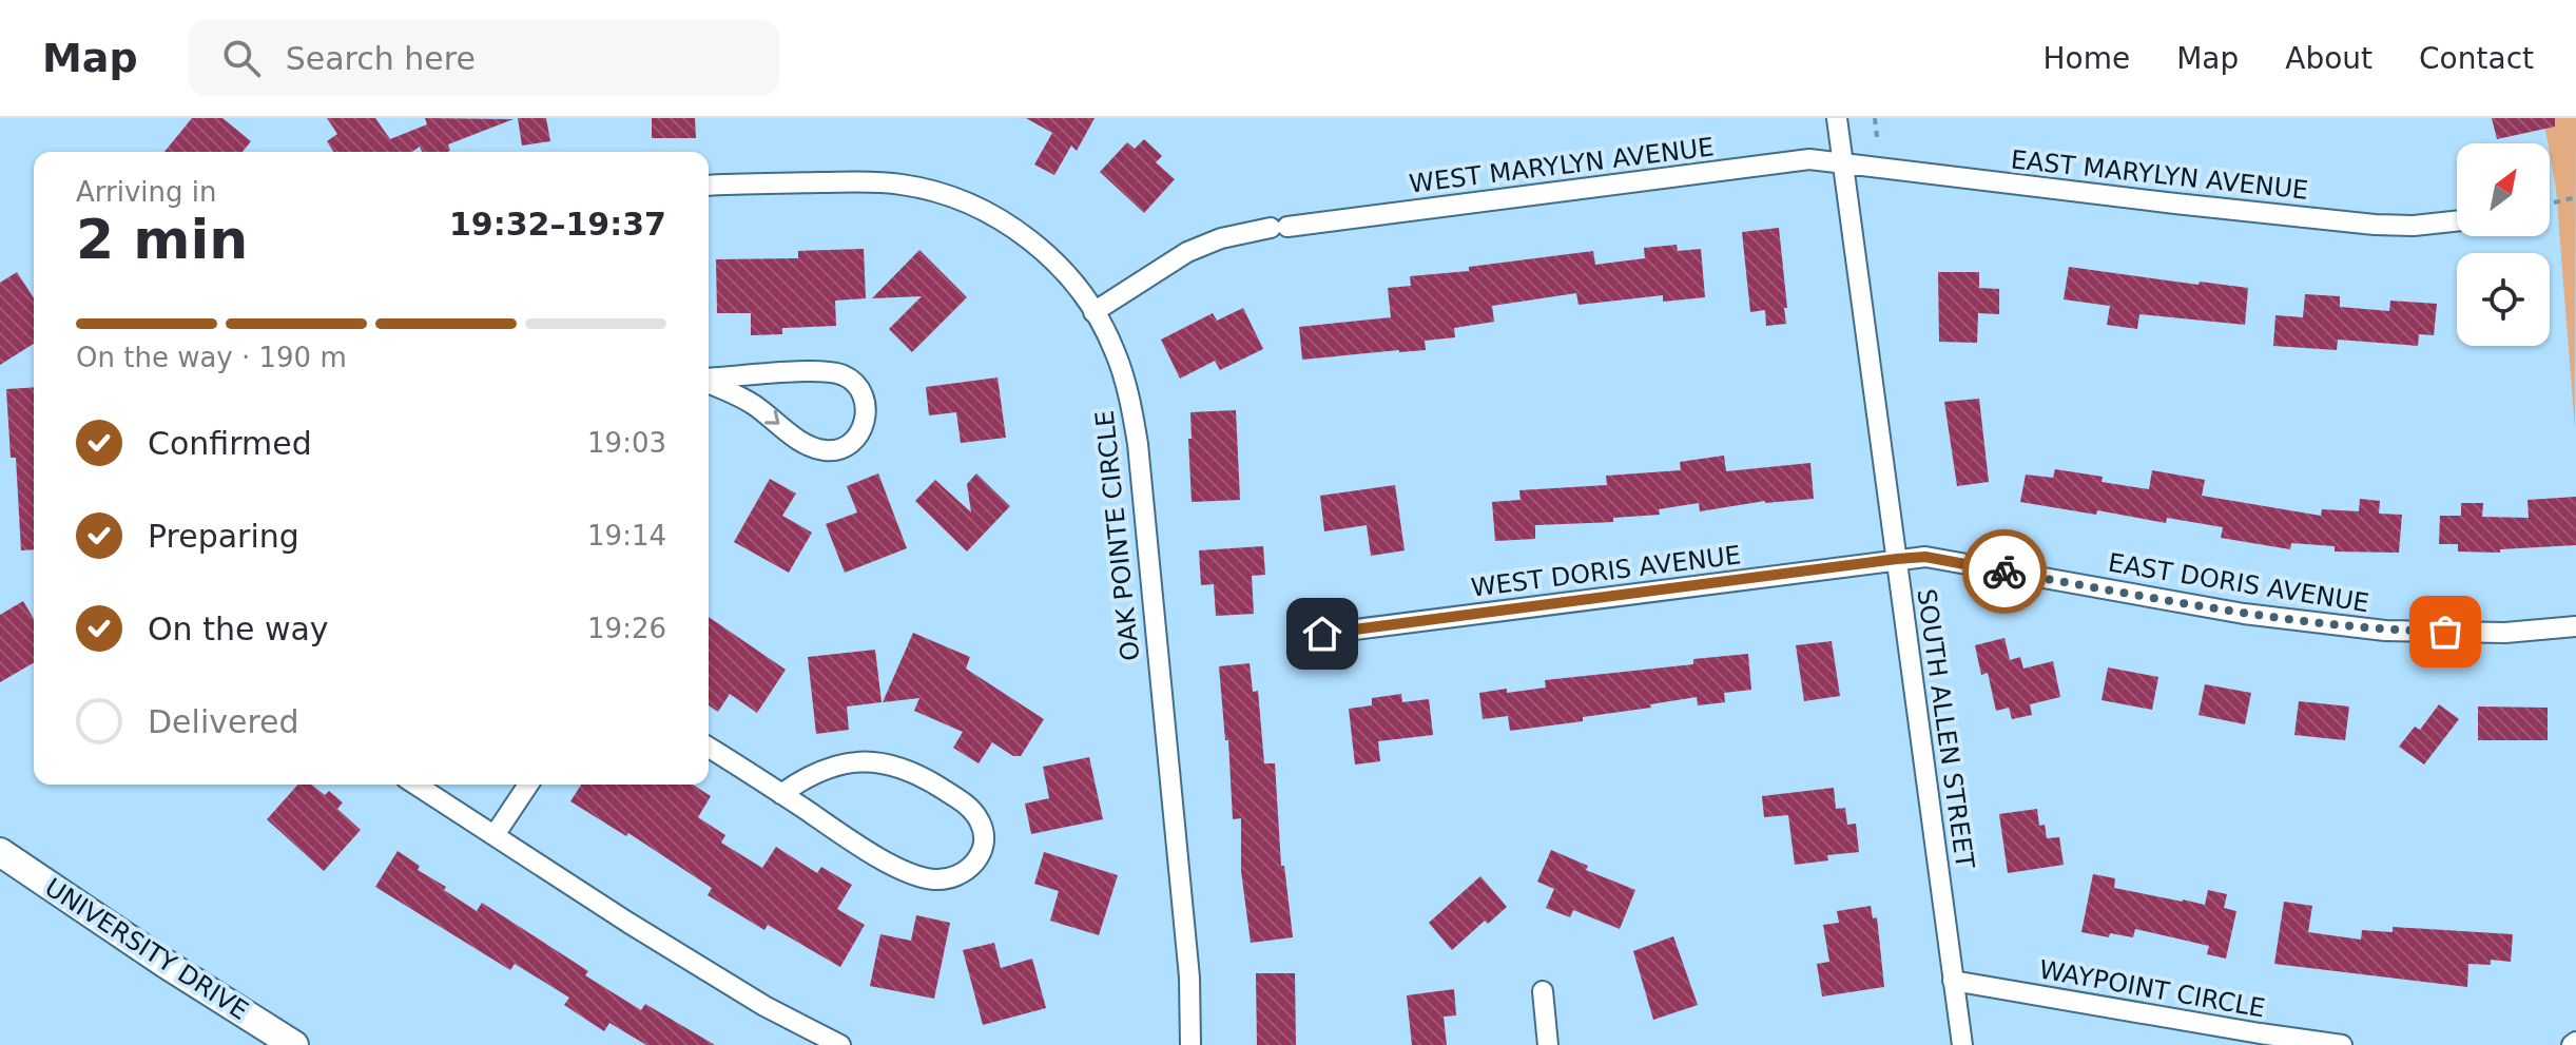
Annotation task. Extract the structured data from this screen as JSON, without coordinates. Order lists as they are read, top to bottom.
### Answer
{
  "streets": {
    "main road": ["UNIVERSITY DRIVE"],
    "street": [
      "WEST MARYLYN AVENUE",
      "EAST MARYLYN AVENUE",
      "OAK POINTE CIRCLE",
      "WEST DORIS AVENUE",
      "EAST DORIS AVENUE",
      "SOUTH ALLEN STREET",
      "WAYPOINT CIRCLE"
    ]
  },
  "crossings": [
    ["WEST MARYLYN AVENUE", "EAST MARYLYN AVENUE"],
    ["WEST MARYLYN AVENUE", "OAK POINTE CIRCLE"],
    ["WEST MARYLYN AVENUE", "SOUTH ALLEN STREET"],
    ["EAST MARYLYN AVENUE", "SOUTH ALLEN STREET"],
    ["WEST DORIS AVENUE", "EAST DORIS AVENUE"],
    ["WEST DORIS AVENUE", "SOUTH ALLEN STREET"],
    ["EAST DORIS AVENUE", "SOUTH ALLEN STREET"],
    ["SOUTH ALLEN STREET", "WAYPOINT CIRCLE"]
  ],
  "north": "top right",
  "page": {
    "header": "Map",
    "search": "Search here",
    "nav": [
      "Home",
      "Map",
      "About",
      "Contact"
    ],
    "heading": ["2 min", "Arriving in", "19:32–19:37"],
    "bar": "On the way · 190 m",
    "list": [
      ["Confirmed", "19:03"],
      ["Preparing", "19:14"],
      ["On the way", "19:26"],
      "Delivered"
    ]
  }
}
